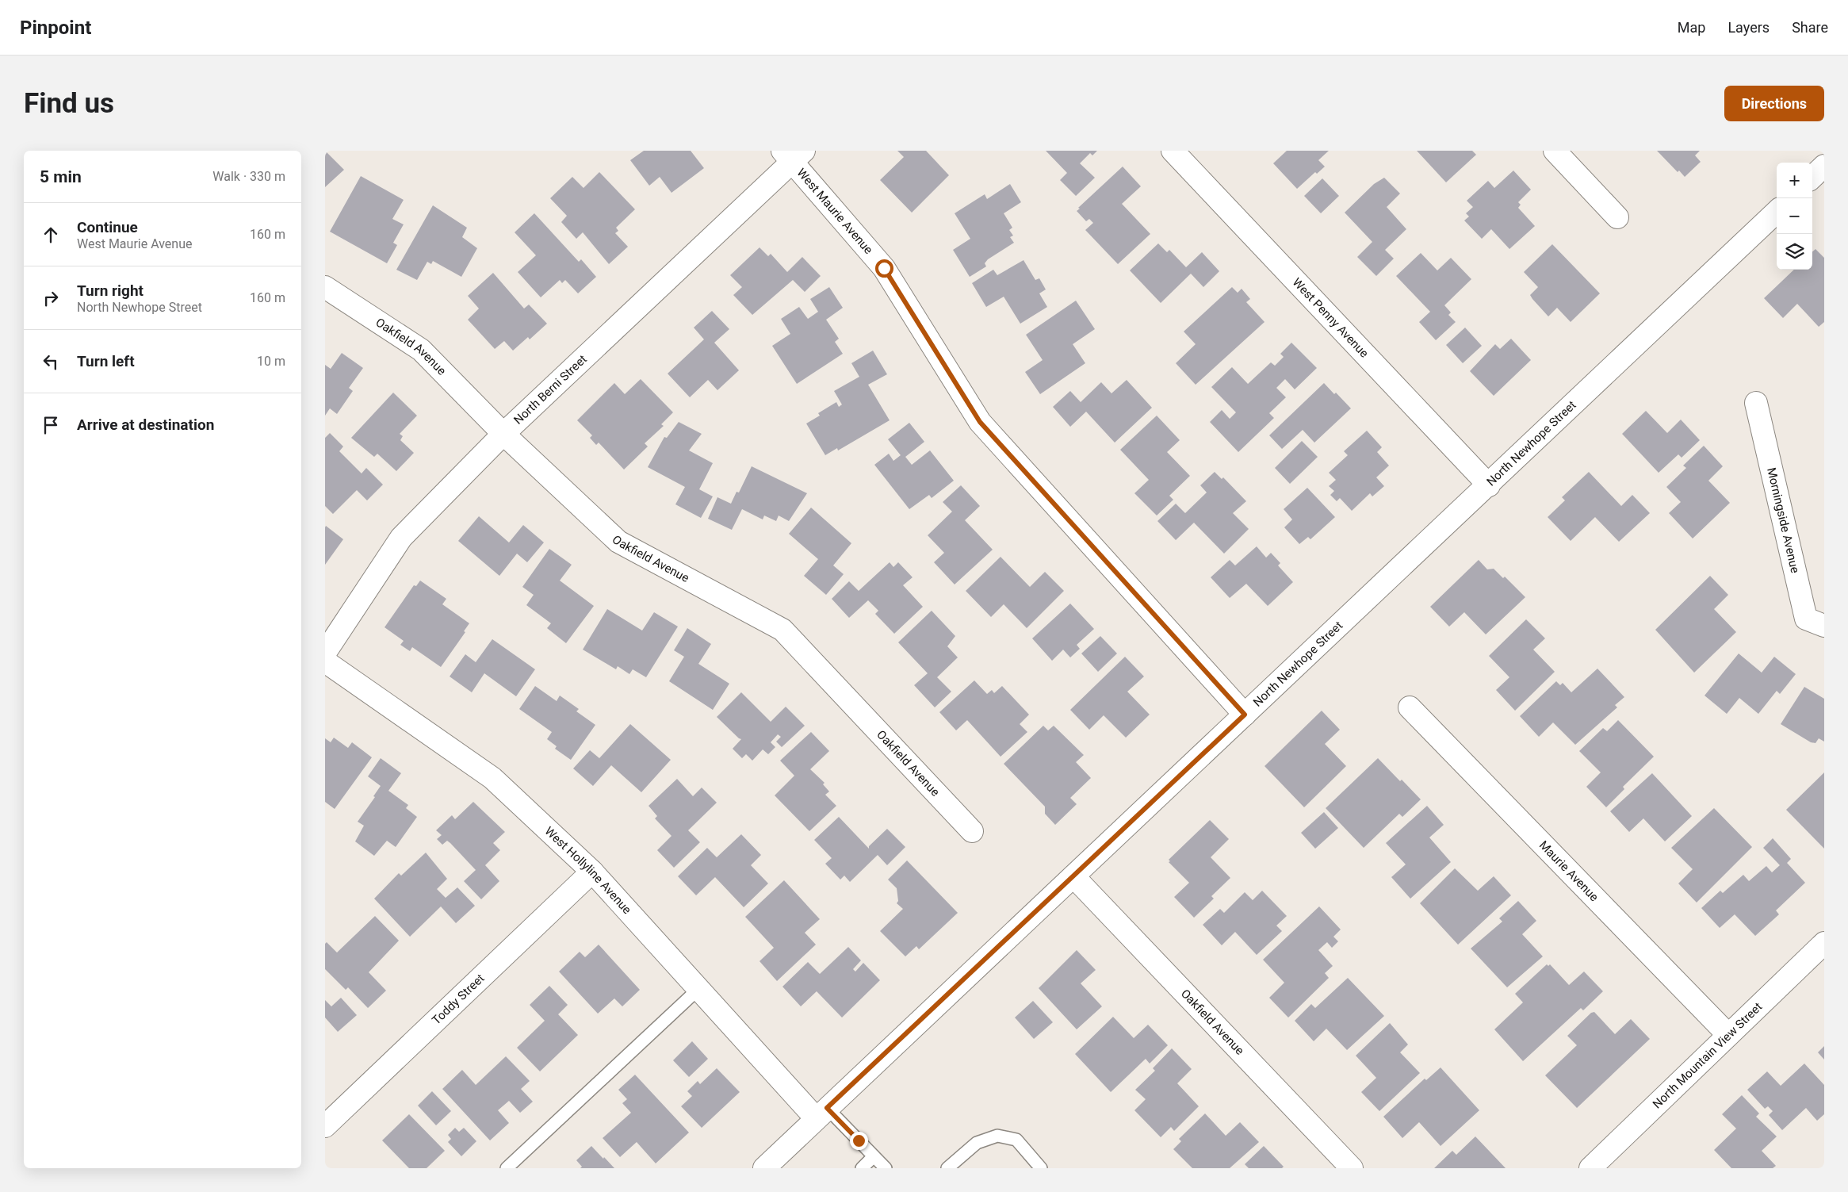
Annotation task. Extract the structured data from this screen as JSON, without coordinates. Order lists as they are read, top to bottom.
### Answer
{
  "streets": {
    "street": [
      "West Maurie Avenue",
      "West Penny Avenue",
      "Oakfield Avenue",
      "North Berni Street",
      "North Newhope Street",
      "Morningside Avenue",
      "West Hollyline Avenue",
      "Maurie Avenue",
      "Toddy Street",
      "North Mountain View Street"
    ]
  },
  "crossings": [
    ["West Maurie Avenue", "North Berni Street"],
    ["West Maurie Avenue", "North Newhope Street"],
    ["West Penny Avenue", "North Newhope Street"],
    ["Oakfield Avenue", "North Berni Street"],
    ["Oakfield Avenue", "North Newhope Street"],
    ["North Newhope Street", "West Hollyline Avenue"],
    ["West Hollyline Avenue", "Toddy Street"],
    ["Maurie Avenue", "North Mountain View Street"]
  ],
  "page": {
    "header": "Pinpoint",
    "nav": ["Map", "Layers", "Share"],
    "buttons": "Directions",
    "title": "Find us",
    "heading": ["5 min", "Walk · 330 m"],
    "map_buttons": ["+", "−"],
    "list": [
      ["Continue", "West Maurie Avenue", "160 m"],
      ["Turn right", "North Newhope Street", "160 m"],
      ["Turn left", "10 m"],
      "Arrive at destination"
    ]
  }
}
